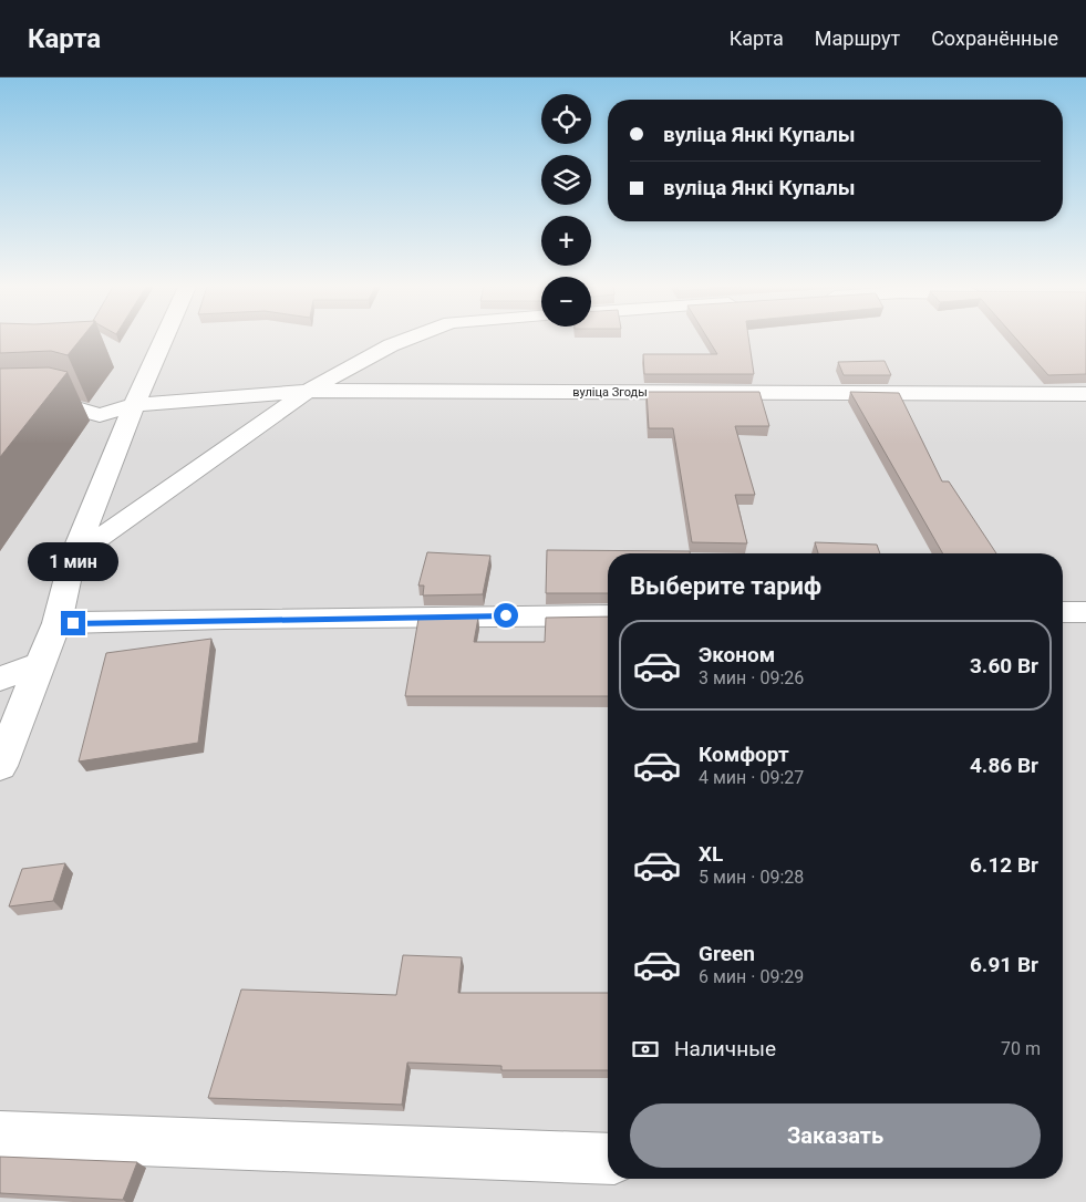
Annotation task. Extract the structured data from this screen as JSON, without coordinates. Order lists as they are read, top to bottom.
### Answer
{
  "streets": {
    "street": ["вуліца Згоды"]
  },
  "page": {
    "header": "Карта",
    "nav": ["Карта", "Маршрут", "Сохранённые"],
    "map_buttons": ["+", "−"],
    "banner": ["вуліца Янкі Купалы", "вуліца Янкі Купалы"],
    "bubble": "1 мин",
    "heading": "Выберите тариф",
    "list": [
      {
        "name": "Эконом",
        "note": "3 мин · 09:26",
        "value": "3.60 Br"
      },
      {
        "name": "Комфорт",
        "note": "4 мин · 09:27",
        "value": "4.86 Br"
      },
      {
        "name": "XL",
        "note": "5 мин · 09:28",
        "value": "6.12 Br"
      },
      {
        "name": "Green",
        "note": "6 мин · 09:29",
        "value": "6.91 Br"
      }
    ],
    "pay": ["Наличные", "70 m"],
    "buttons": "Заказать"
  }
}
